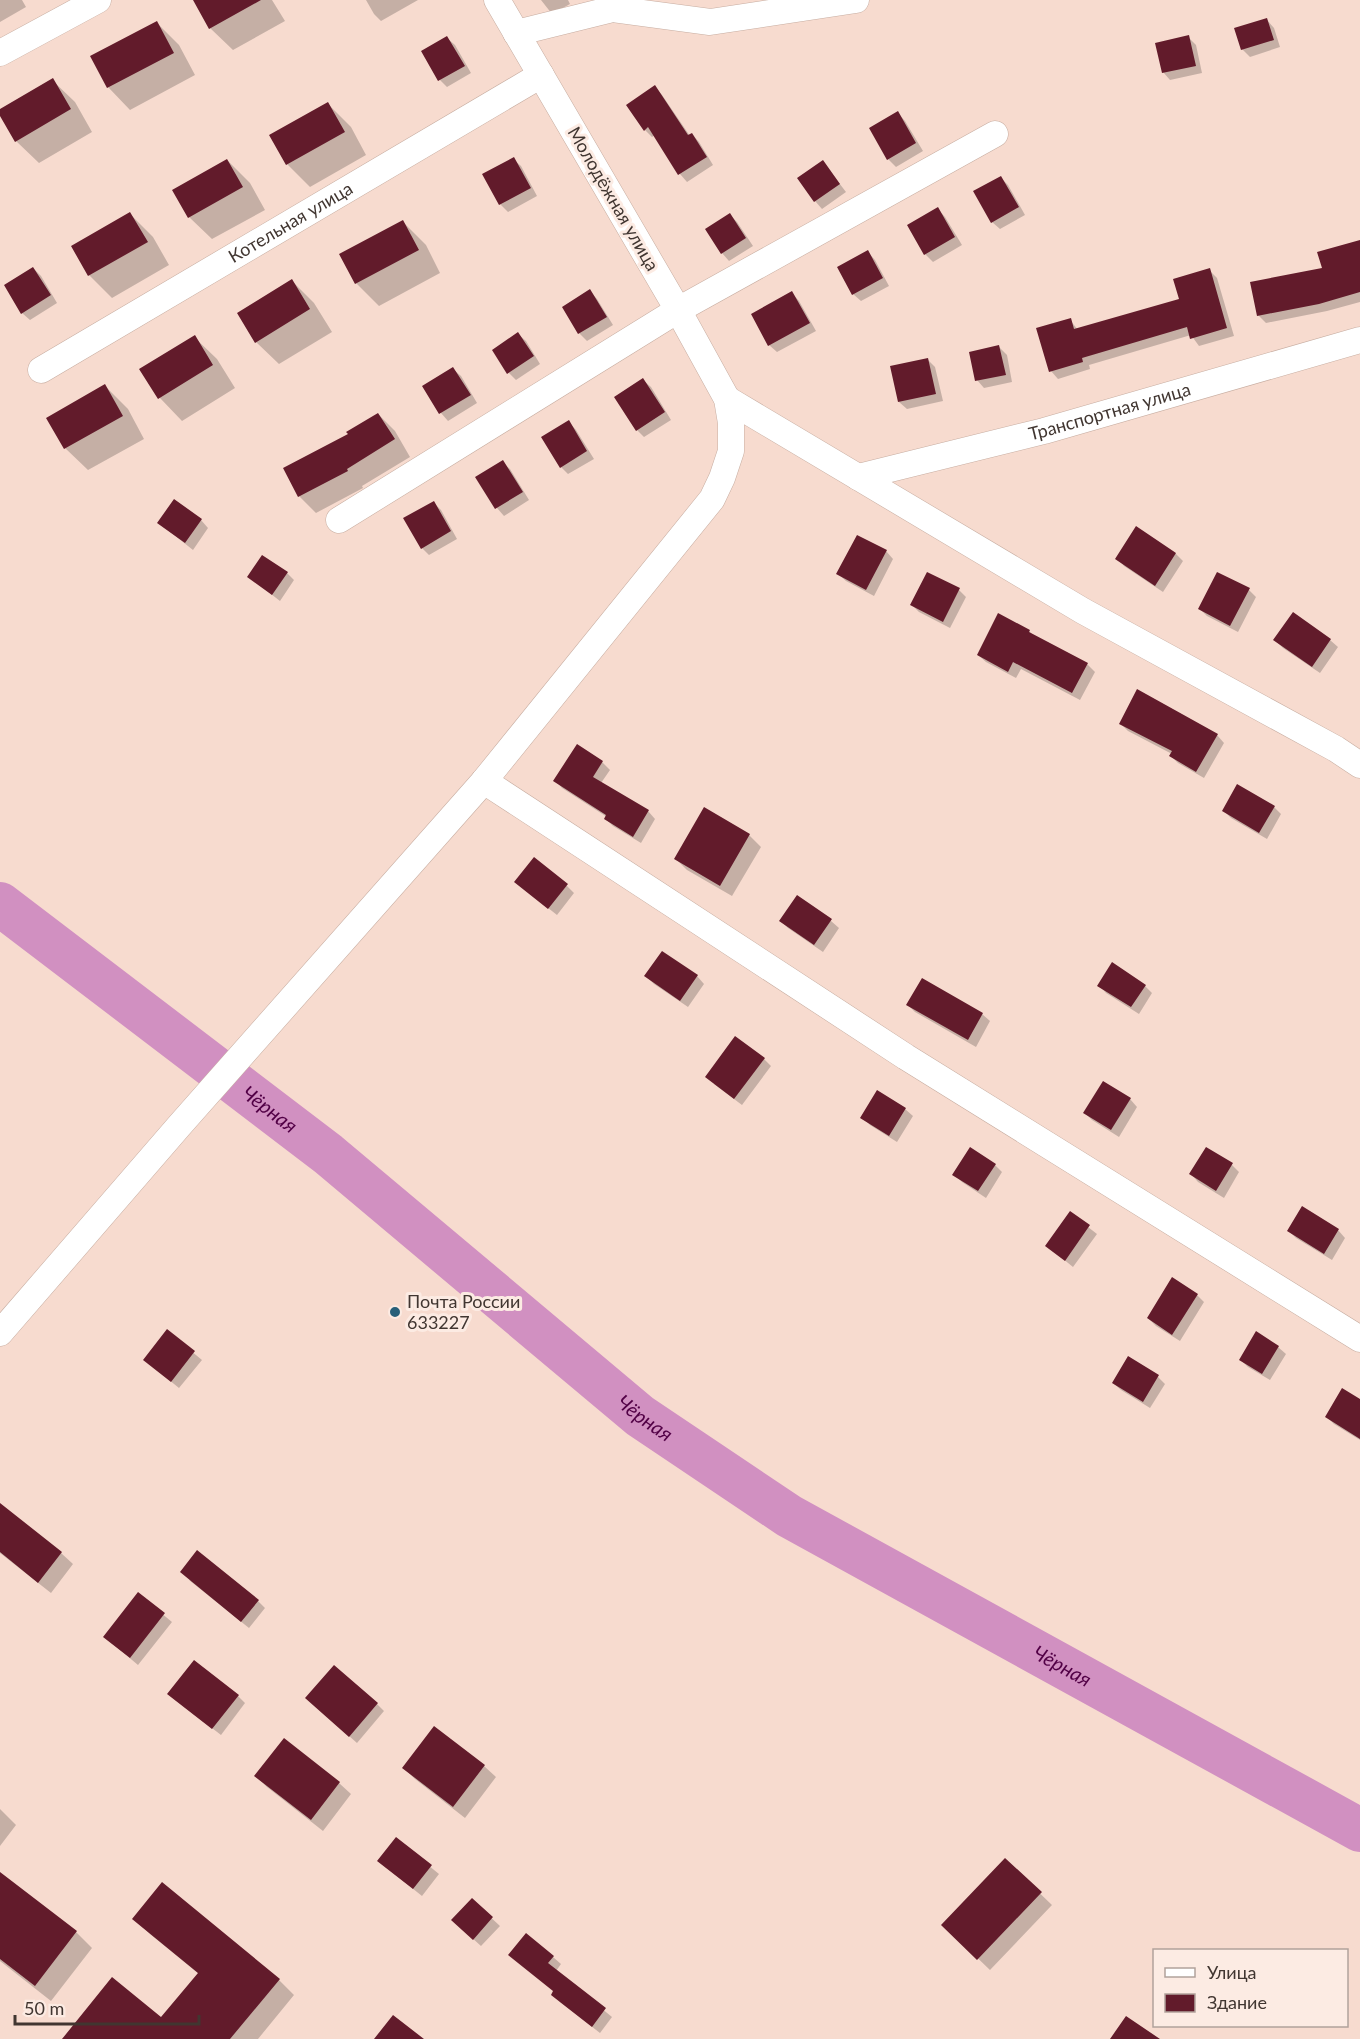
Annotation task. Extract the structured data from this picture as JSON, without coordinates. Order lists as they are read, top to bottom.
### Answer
{
  "streets": {
    "street": ["Молодёжная улица", "Котельная улица", "Транспортная улица"]
  },
  "crossings": [
    ["Молодёжная улица", "Котельная улица"]
  ],
  "water": ["Чёрная"],
  "places": ["Почта России 633227"],
  "legend": ["Улица", "Здание"],
  "scale_bar": "50 m"
}
